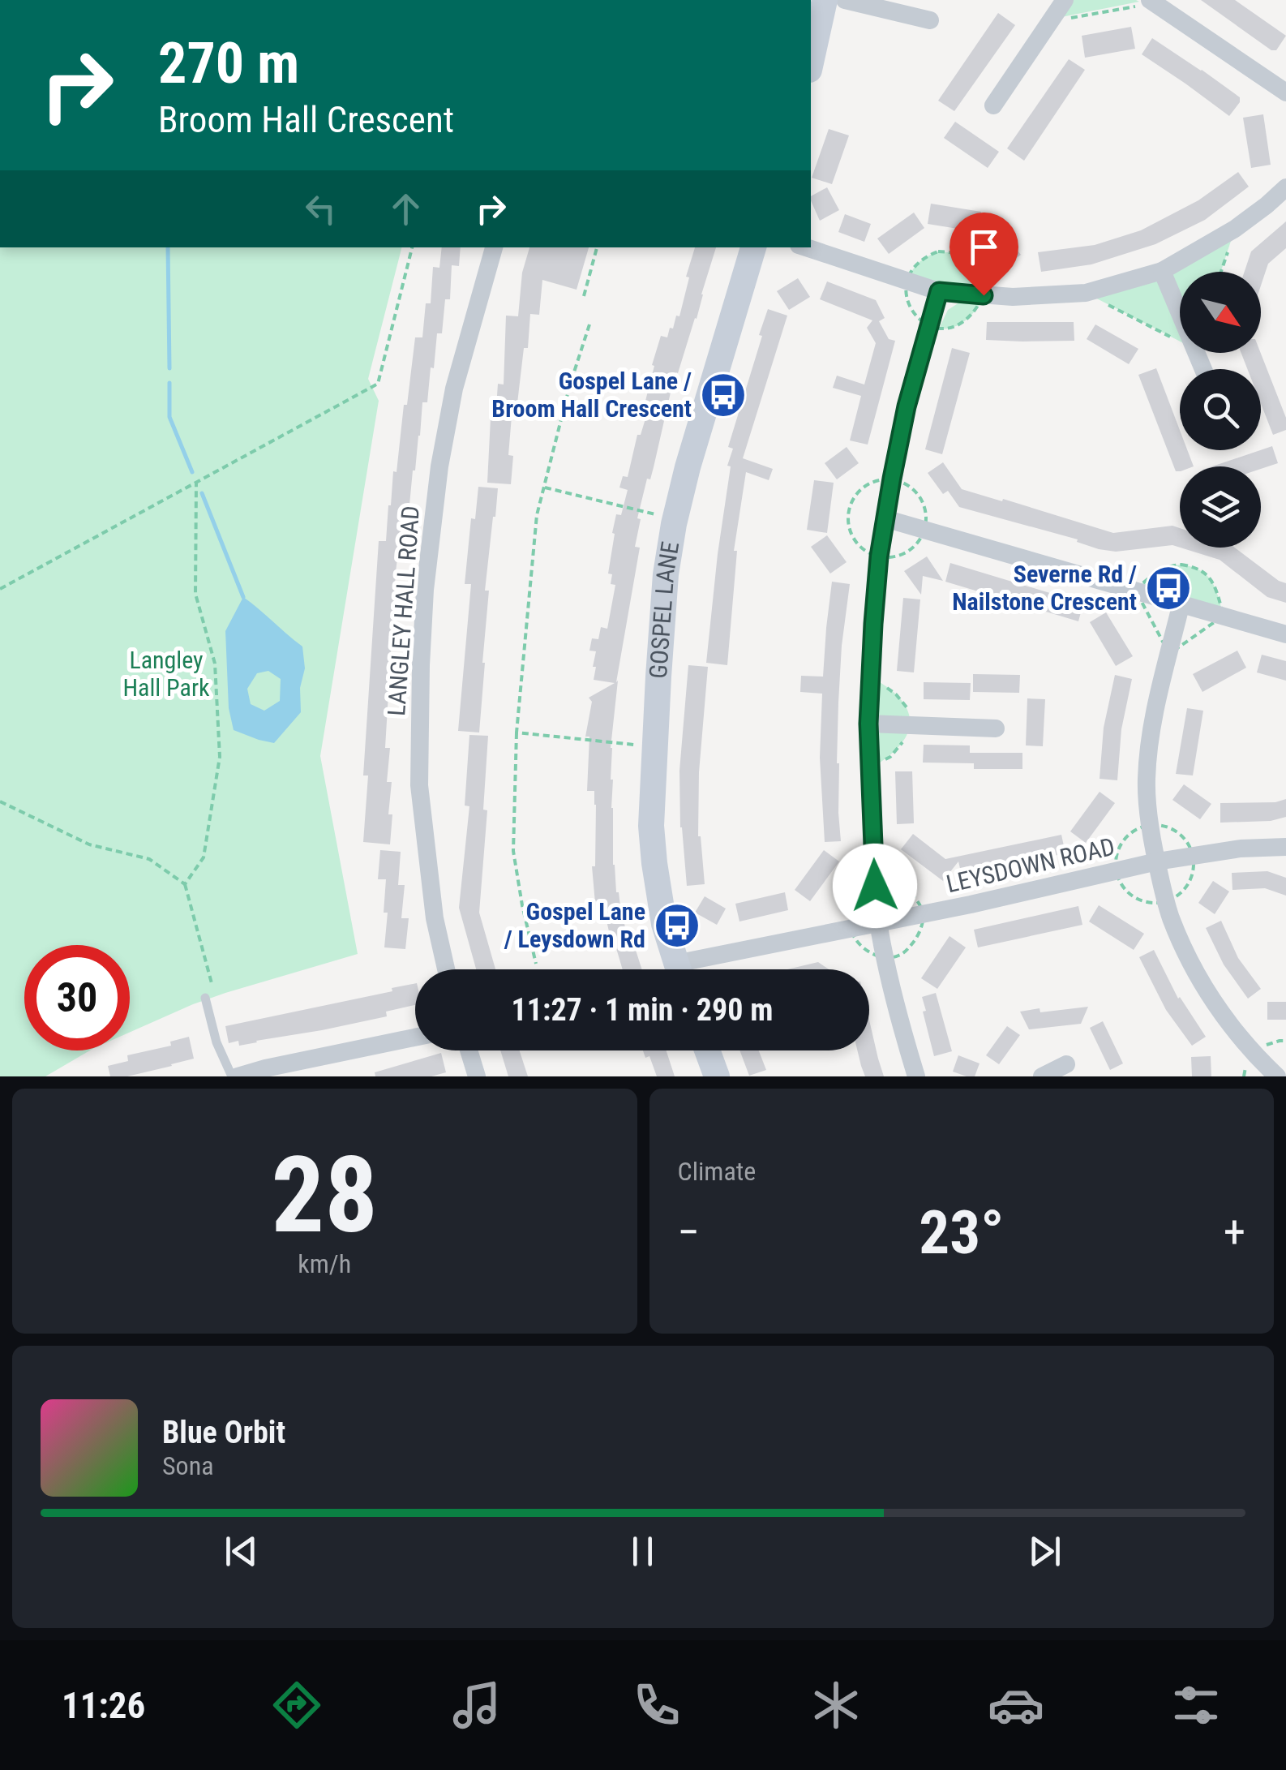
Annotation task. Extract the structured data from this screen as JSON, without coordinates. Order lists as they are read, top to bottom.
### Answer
{
  "streets": {
    "street": ["LANGLEY HALL ROAD", "GOSPEL LANE", "LEYSDOWN ROAD"]
  },
  "parks": ["Langley Hall Park"],
  "places": {
    "bus stop": ["Gospel Lane / Broom Hall Crescent", "Severne Rd / Nailstone Crescent", "Gospel Lane / Leysdown Rd"]
  },
  "north": "bottom right",
  "page": {
    "turn": ["270 m", "Broom Hall Crescent"],
    "limit": "30",
    "trip": "11:27 · 1 min · 290 m",
    "tile": [
      ["28", "km/h"],
      "Climate"
    ],
    "heat": ["−", "23°", "+"],
    "song": ["Blue Orbit", "Sona"],
    "tabs": "11:26"
  }
}
